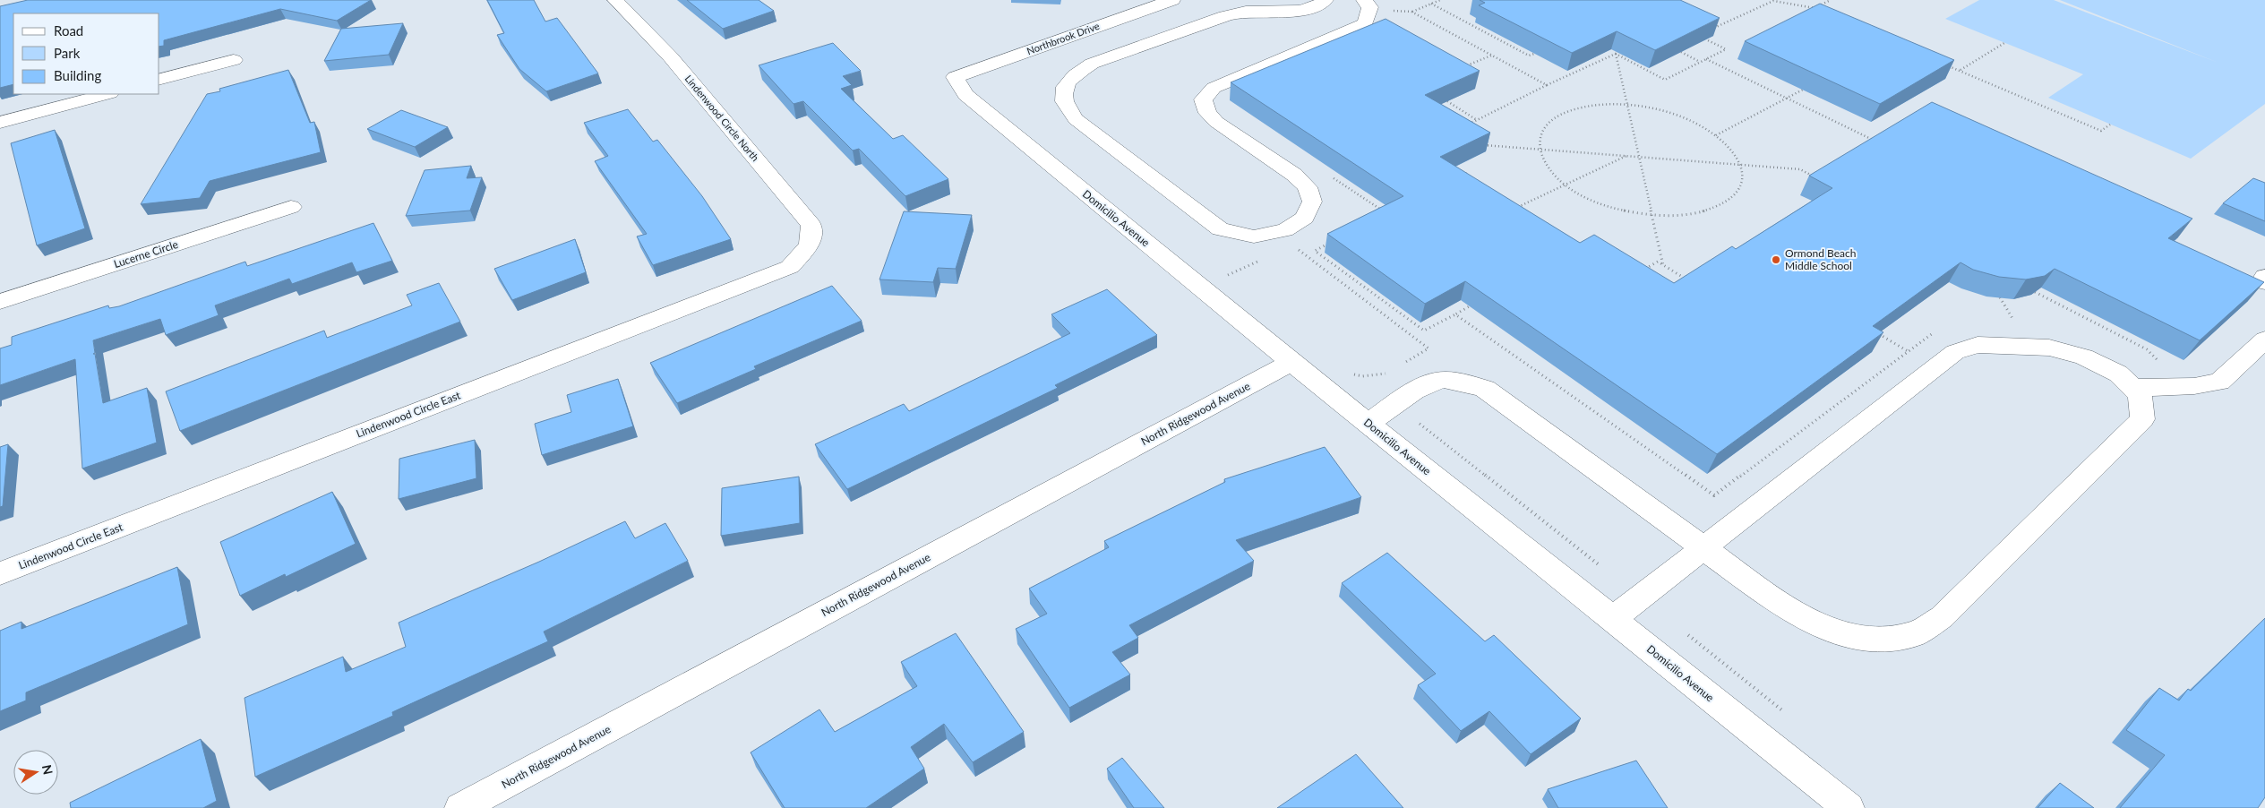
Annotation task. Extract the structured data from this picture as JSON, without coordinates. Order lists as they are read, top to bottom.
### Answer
{
  "streets": {
    "street": [
      "Northbrook Drive",
      "Lindenwood Circle North",
      "Domicilio Avenue",
      "Lucerne Circle",
      "North Ridgewood Avenue",
      "Lindenwood Circle East"
    ]
  },
  "crossings": [
    ["Northbrook Drive", "Domicilio Avenue"],
    ["Lindenwood Circle North", "Lindenwood Circle East"],
    ["Domicilio Avenue", "North Ridgewood Avenue"]
  ],
  "places": ["Ormond Beach Middle School"],
  "legend": ["Road", "Park", "Building"],
  "north": "right"
}
